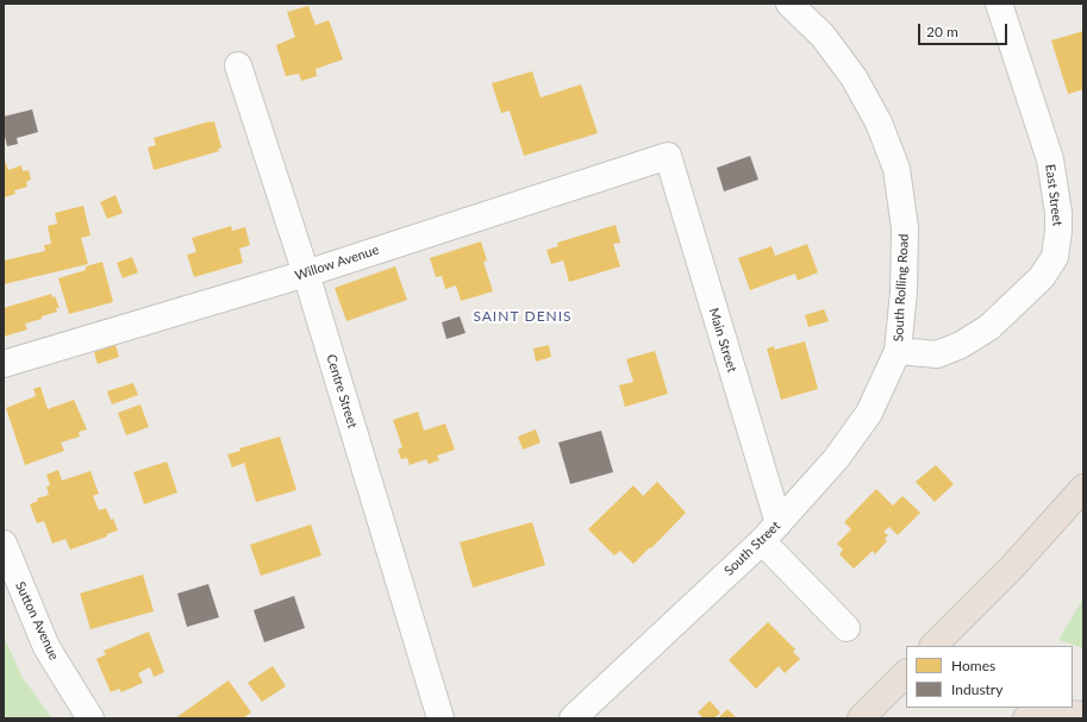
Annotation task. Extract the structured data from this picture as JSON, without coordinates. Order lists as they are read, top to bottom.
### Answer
{
  "streets": {
    "street": [
      "East Street",
      "Willow Avenue",
      "South Rolling Road",
      "Main Street",
      "Centre Street",
      "South Street",
      "Sutton Avenue"
    ]
  },
  "crossings": [
    ["East Street", "South Rolling Road"],
    ["East Street", "South Street"],
    ["Willow Avenue", "Main Street"],
    ["Willow Avenue", "Centre Street"],
    ["South Rolling Road", "South Street"],
    ["Main Street", "South Street"]
  ],
  "districts": ["SAINT DENIS"],
  "legend": ["Homes", "Industry"],
  "scale_bar": "20 m"
}
